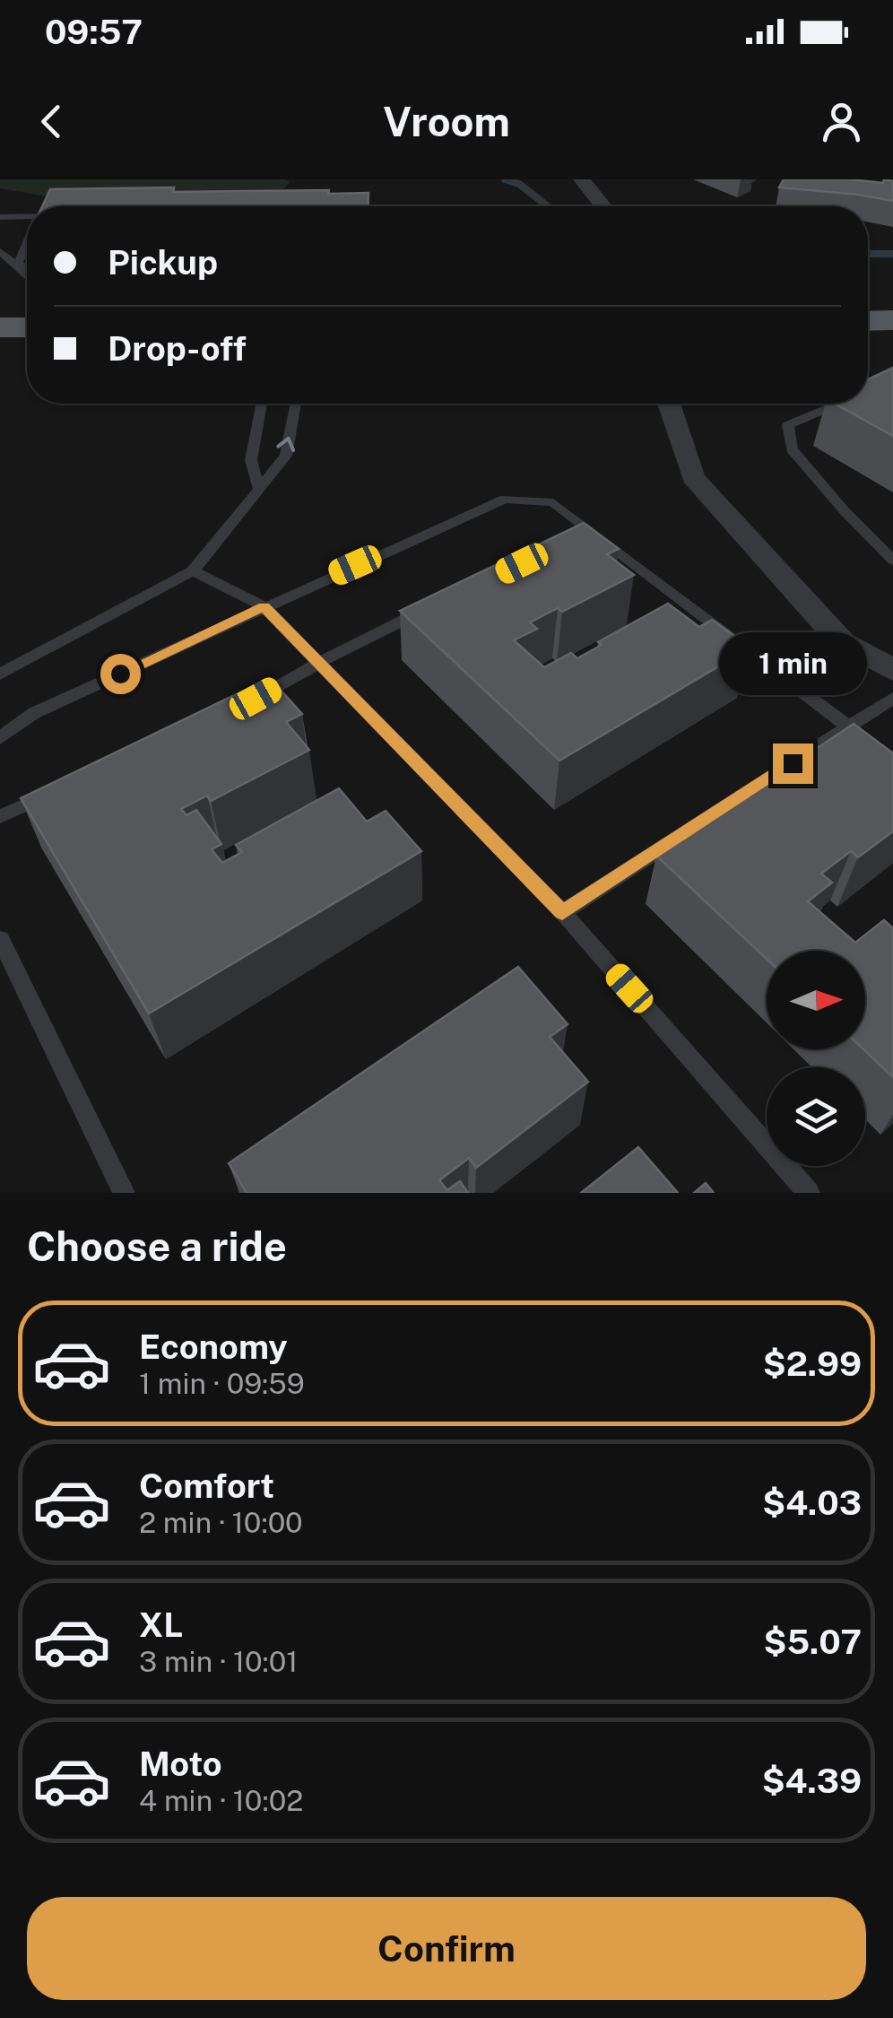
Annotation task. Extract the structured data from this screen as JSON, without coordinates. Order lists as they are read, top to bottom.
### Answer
{
  "north": "right",
  "page": {
    "status": "09:57",
    "header": "Vroom",
    "banner": ["Pickup", "Drop-off"],
    "bubble": "1 min",
    "heading": "Choose a ride",
    "list": [
      {
        "name": "Economy",
        "note": "1 min · 09:59",
        "value": "$2.99"
      },
      {
        "name": "Comfort",
        "note": "2 min · 10:00",
        "value": "$4.03"
      },
      {
        "name": "XL",
        "note": "3 min · 10:01",
        "value": "$5.07"
      },
      {
        "name": "Moto",
        "note": "4 min · 10:02",
        "value": "$4.39"
      }
    ],
    "buttons": "Confirm"
  }
}
